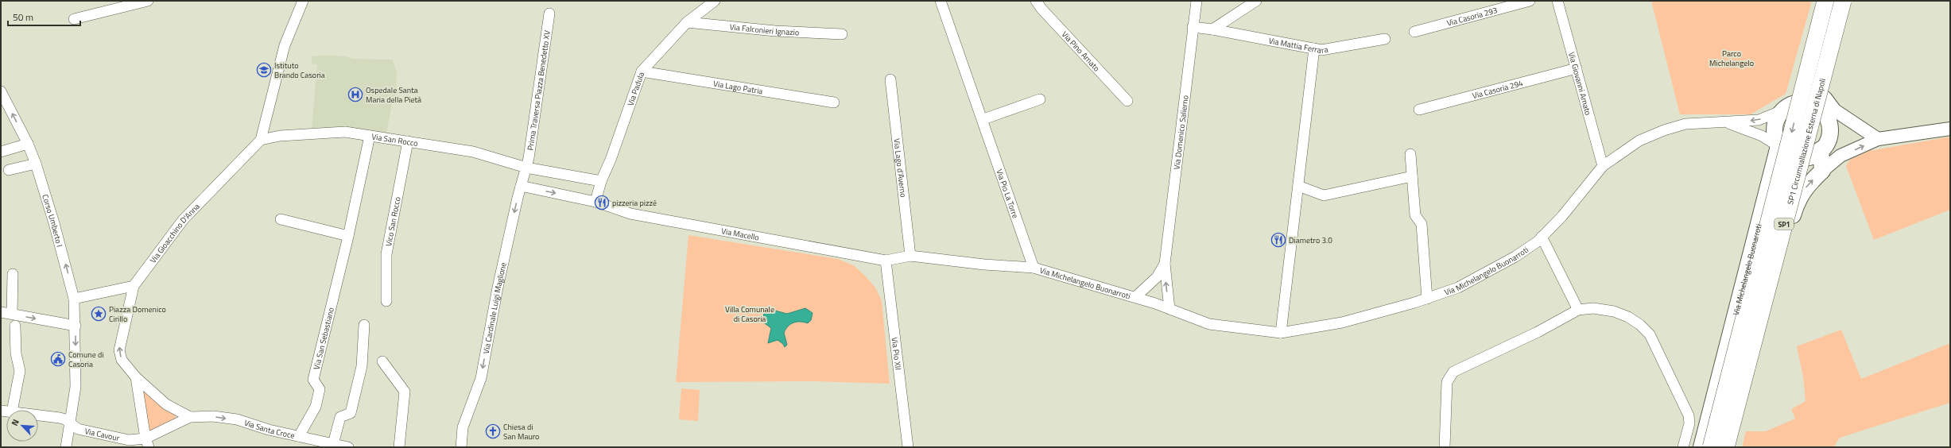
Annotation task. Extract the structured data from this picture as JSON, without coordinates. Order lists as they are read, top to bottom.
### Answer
{
  "streets": {
    "highway": ["SP1 Circumvallazione Esterna di Napoli", "SP1"],
    "main road": ["Via Michelangelo Buonarroti"],
    "street": [
      "Via Casoria 293",
      "Via Falconieri Ignazio",
      "Via Mattia Ferrara",
      "Via Pino Amato",
      "Via Giovanni Amato",
      "Via Lago Patria",
      "Via Padula",
      "Via Casoria 294",
      "Prima Traversa Piazza Benedetto XV",
      "Via Domenico Salierno",
      "Via San Rocco",
      "Via Lago d'Averno",
      "Via Pio La Torre",
      "Corso Umberto I",
      "Vico San Rocco",
      "Via Gioacchino D'Anna",
      "Via Macello",
      "Via Cardinale Luigi Maglione",
      "Via San Sebastiano",
      "Via Pio XII",
      "Via Santa Croce",
      "Via Cavour"
    ]
  },
  "crossings": [
    ["Via Falconieri Ignazio", "Via Padula"],
    ["Via Mattia Ferrara", "Via Domenico Salierno"],
    ["Via Giovanni Amato", "Via Casoria 294"],
    ["Via Giovanni Amato", "Via Michelangelo Buonarroti"],
    ["Via Lago Patria", "Via Padula"],
    ["Via Padula", "Via San Rocco"],
    ["Via Padula", "Via Macello"],
    ["Prima Traversa Piazza Benedetto XV", "Via San Rocco"],
    ["Prima Traversa Piazza Benedetto XV", "Via Cardinale Luigi Maglione"],
    ["Via Domenico Salierno", "Via Michelangelo Buonarroti"],
    ["Via San Rocco", "Vico San Rocco"],
    ["Via San Rocco", "Via Gioacchino D'Anna"],
    ["Via San Rocco", "Via Cardinale Luigi Maglione"],
    ["Via San Rocco", "Via San Sebastiano"],
    ["Via Lago d'Averno", "Via Michelangelo Buonarroti"],
    ["Via Pio La Torre", "Via Michelangelo Buonarroti"],
    ["Corso Umberto I", "Via Cavour"],
    ["Via Macello", "Via Michelangelo Buonarroti"],
    ["Via Macello", "Via Cardinale Luigi Maglione"],
    ["Via Macello", "Via Pio XII"],
    ["Via Michelangelo Buonarroti", "Via Pio XII"],
    ["Via San Sebastiano", "Via Santa Croce"]
  ],
  "one_way": ["Via Cardinale Luigi Maglione", "Via Santa Croce"],
  "parks": ["Parco Michelangelo", "Villa Comunale di Casoria"],
  "places": {
    "school or university": ["Istituto Brando Casoria"],
    "hospital": ["Ospedale Santa Maria della Pietà"],
    "restaurant": ["pizzeria pizzé", "Diametro 3.0"],
    "place": ["Piazza Domenico Cirillo"],
    "public building": ["Comune di Casoria"],
    "church": ["Chiesa di San Mauro"]
  },
  "scale_bar": "50 m",
  "north": "top left"
}
